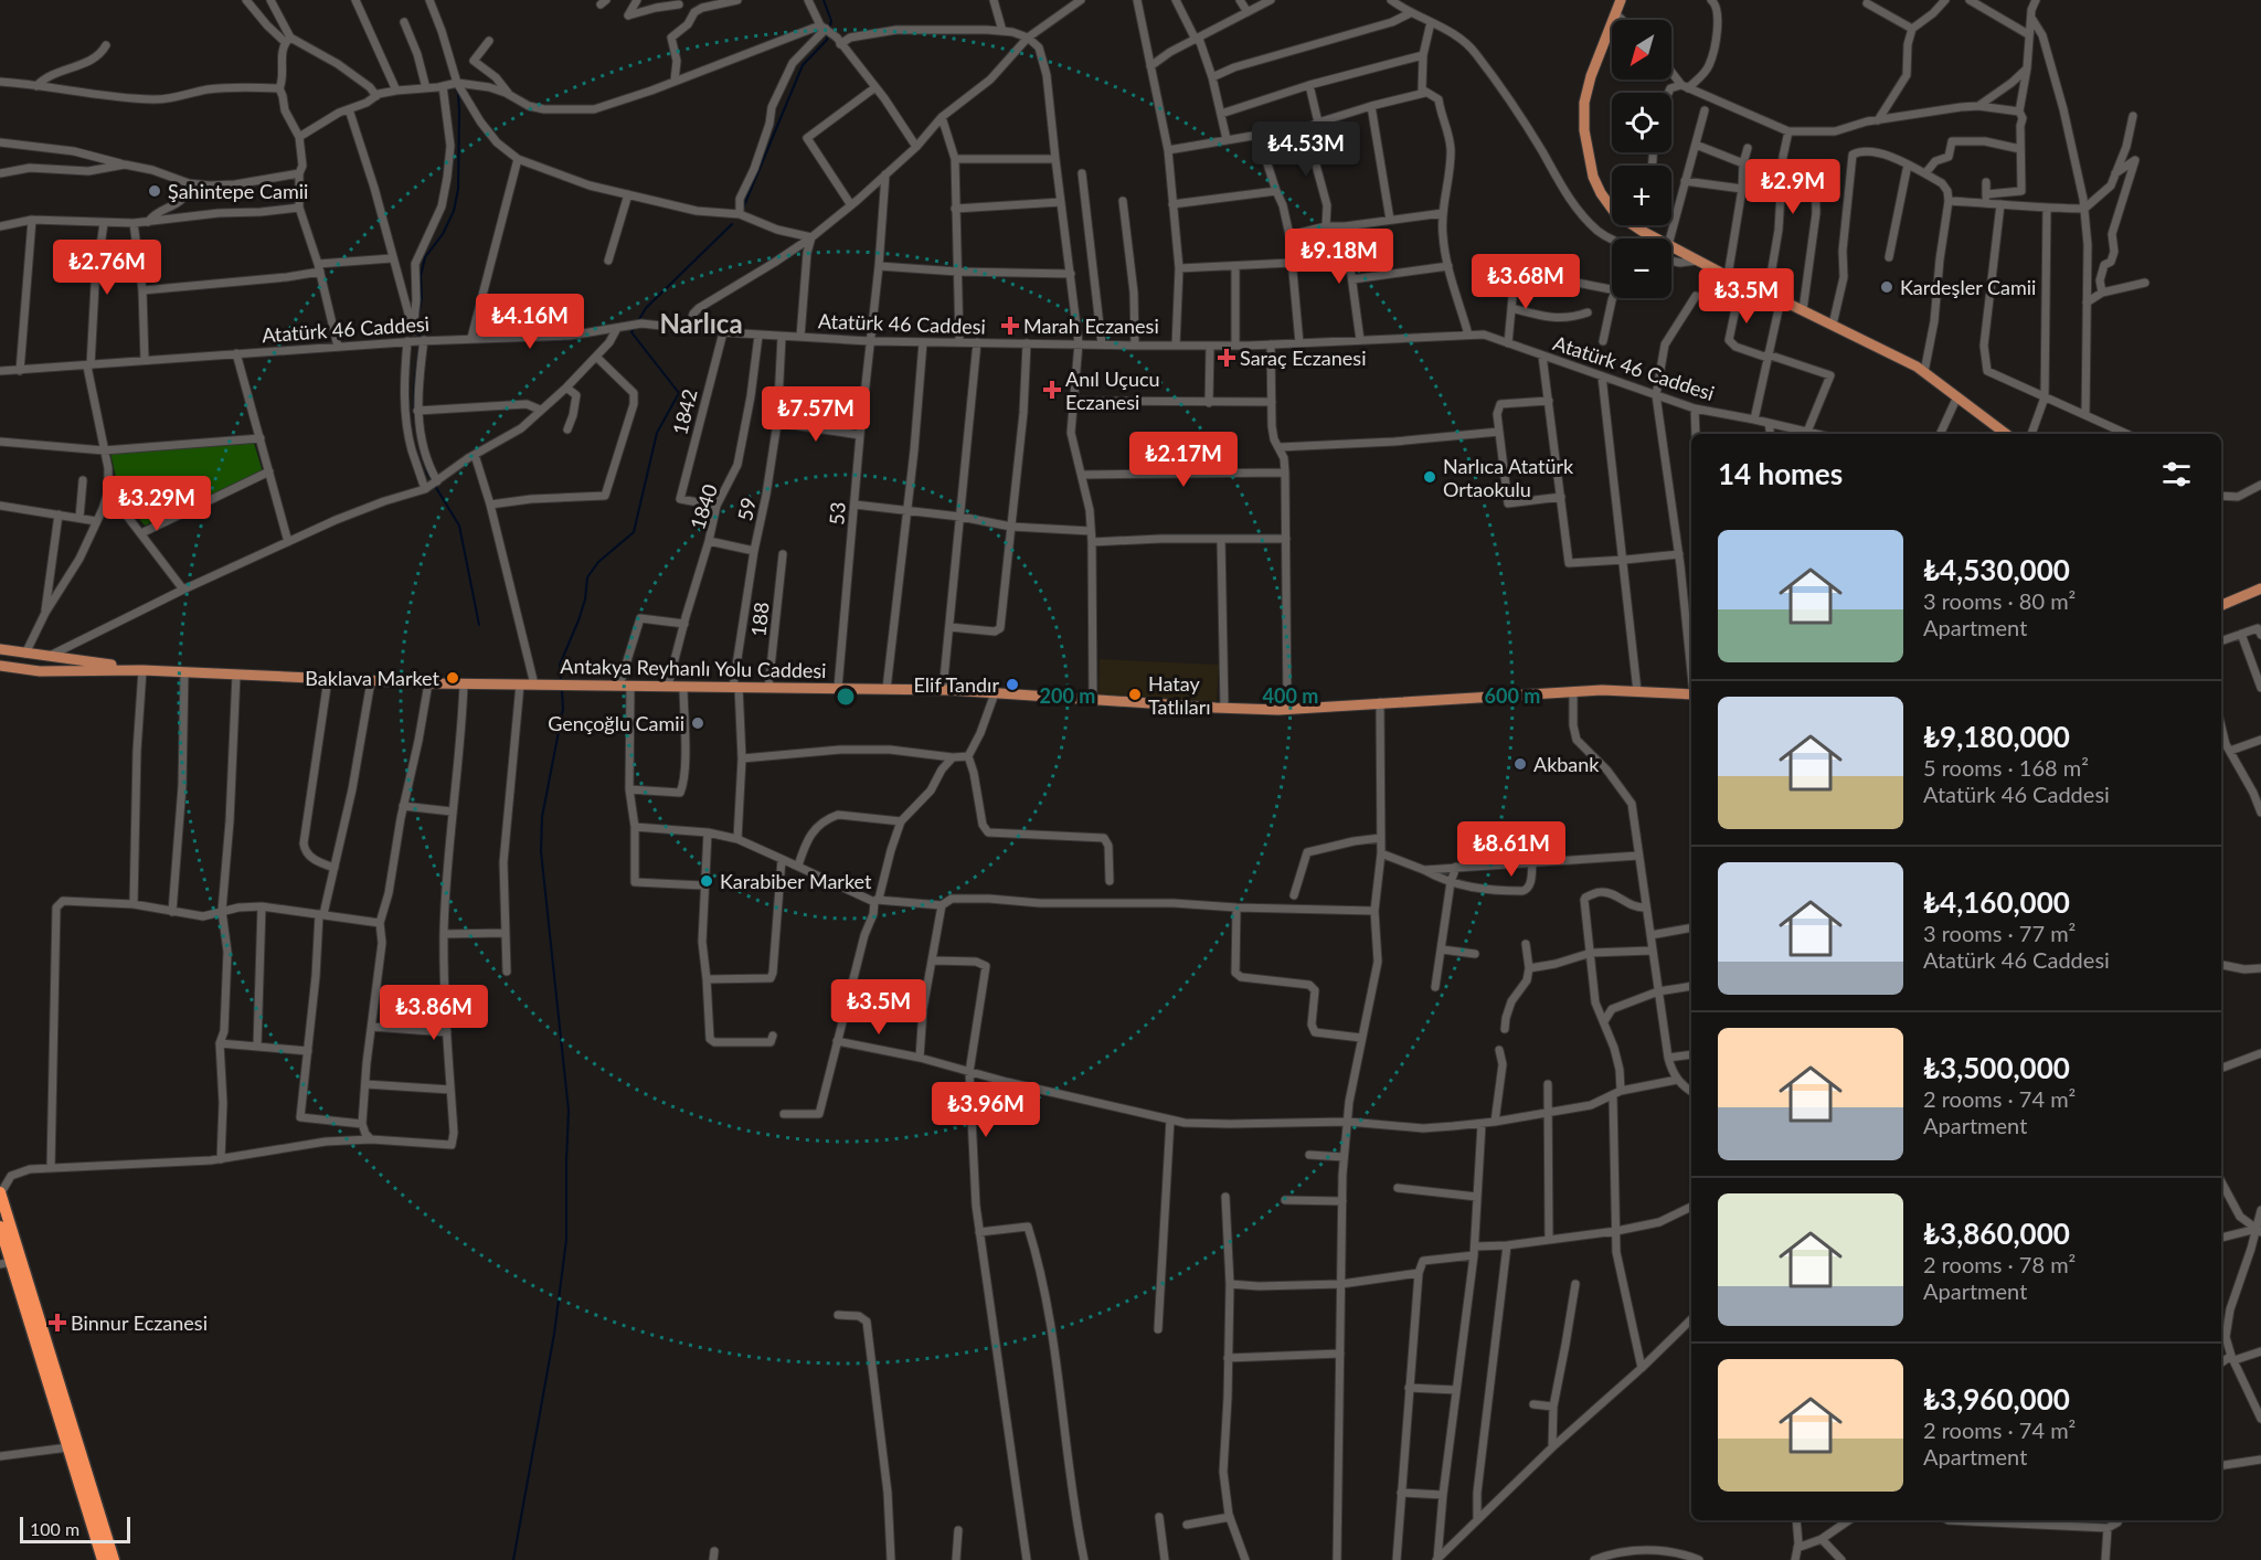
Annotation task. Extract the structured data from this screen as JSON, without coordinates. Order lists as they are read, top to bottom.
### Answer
{
  "streets": {
    "main road": ["Antakya Reyhanlı Yolu Caddesi"],
    "street": [
      "Atatürk 46 Caddesi",
      "1842",
      "1840",
      "59",
      "53",
      "188"
    ]
  },
  "crossings": [
    ["Atatürk 46 Caddesi", "1842"],
    ["Atatürk 46 Caddesi", "1840"],
    ["Atatürk 46 Caddesi", "59"],
    ["Atatürk 46 Caddesi", "53"],
    ["1842", "1840"],
    ["1840", "Antakya Reyhanlı Yolu Caddesi"],
    ["59", "Antakya Reyhanlı Yolu Caddesi"],
    ["53", "Antakya Reyhanlı Yolu Caddesi"],
    ["188", "Antakya Reyhanlı Yolu Caddesi"]
  ],
  "districts": ["Narlıca"],
  "places": {
    "other": [
      "Şahintepe Camii",
      "Kardeşler Camii",
      "Narlıca Atatürk Ortaokulu",
      "Baklava Market",
      "Elif Tandır",
      "Hatay Tatlıları",
      "Gençoğlu Camii",
      "Akbank",
      "Karabiber Market"
    ],
    "health": [
      "Marah Eczanesi",
      "Saraç Eczanesi",
      "Anıl Uçucu Eczanesi",
      "Binnur Eczanesi"
    ]
  },
  "scale_bar": "100 m",
  "north": "bottom left",
  "page": {
    "map_buttons": ["+", "−"],
    "price": [
      "₺4.53M",
      "₺2.9M",
      "₺9.18M",
      "₺2.76M",
      "₺3.68M",
      "₺3.5M",
      "₺4.16M",
      "₺7.57M",
      "₺2.17M",
      "₺3.29M",
      "₺8.61M",
      "₺3.5M",
      "₺3.86M",
      "₺3.96M"
    ],
    "heading": "14 homes",
    "list": [
      {
        "name": "₺4,530,000",
        "note": "3 rooms · 80 m² · Apartment"
      },
      {
        "name": "₺9,180,000",
        "note": "5 rooms · 168 m² · Atatürk 46 Caddesi"
      },
      {
        "name": "₺4,160,000",
        "note": "3 rooms · 77 m² · Atatürk 46 Caddesi"
      },
      {
        "name": "₺3,500,000",
        "note": "2 rooms · 74 m² · Apartment"
      },
      {
        "name": "₺3,860,000",
        "note": "2 rooms · 78 m² · Apartment"
      },
      {
        "name": "₺3,960,000",
        "note": "2 rooms · 74 m² · Apartment"
      }
    ],
    "scale": "100 m"
  },
  "rings": ["200 m", "400 m", "600 m"]
}
